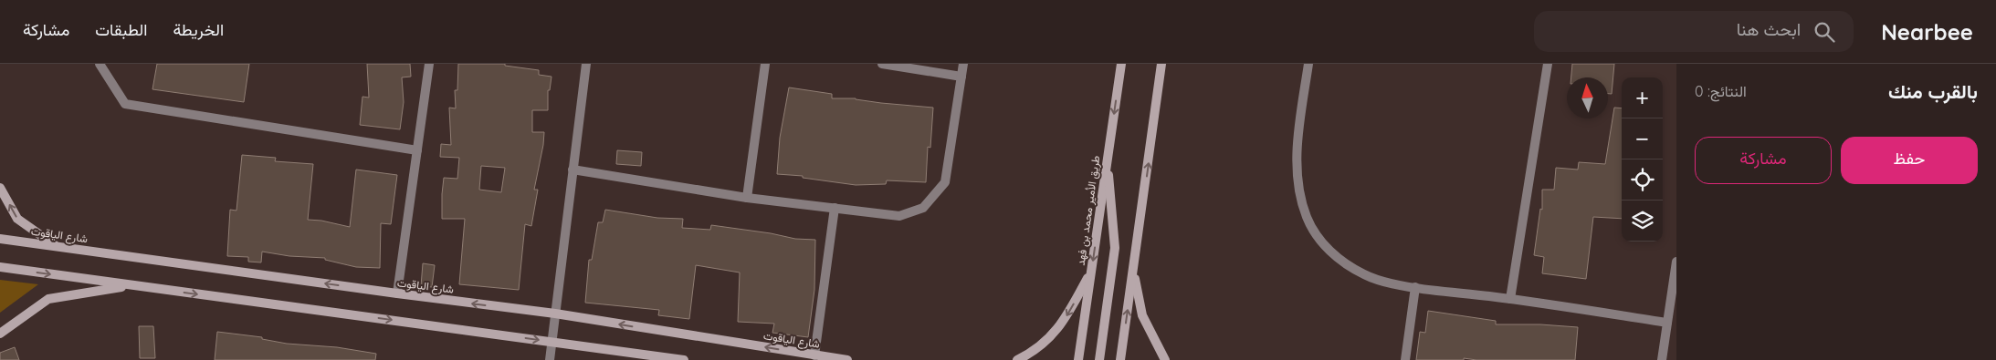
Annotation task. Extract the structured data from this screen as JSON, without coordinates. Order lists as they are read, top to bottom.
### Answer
{
  "streets": {
    "street": ["طريق الأمير محمد بن فهد", "شارع الياقوت"]
  },
  "north": "top",
  "page": {
    "header": "Nearbee",
    "search": "ابحث هنا",
    "nav": ["الخريطة", "الطبقات", "مشاركة"],
    "heading": ["بالقرب منك", "النتائج: 0"],
    "map_buttons": ["+", "−"],
    "buttons": ["حفظ", "مشاركة"]
  }
}
